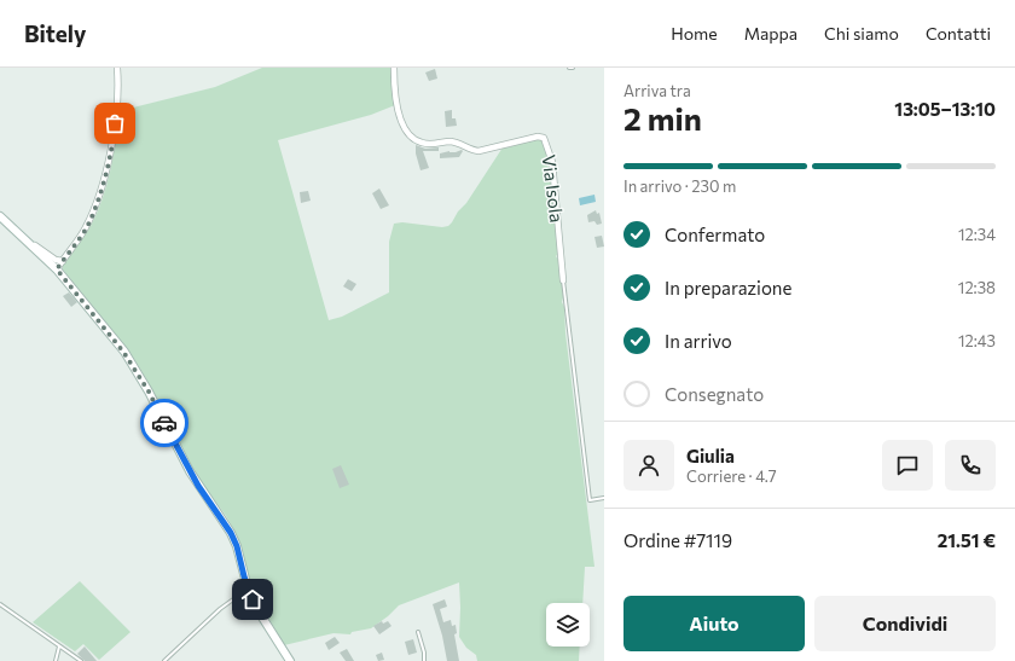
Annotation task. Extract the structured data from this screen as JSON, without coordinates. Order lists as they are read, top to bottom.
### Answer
{
  "streets": {
    "street": ["Via Isola"]
  },
  "page": {
    "header": "Bitely",
    "nav": [
      "Home",
      "Mappa",
      "Chi siamo",
      "Contatti"
    ],
    "heading": ["2 min", "Arriva tra", "13:05–13:10"],
    "panel": [
      "Giulia",
      "Corriere · 4.7",
      "Ordine #7119",
      "21.51 €"
    ],
    "bar": "In arrivo · 230 m",
    "list": [
      ["Confermato", "12:34"],
      ["In preparazione", "12:38"],
      ["In arrivo", "12:43"],
      "Consegnato"
    ],
    "buttons": ["Aiuto", "Condividi"]
  }
}
